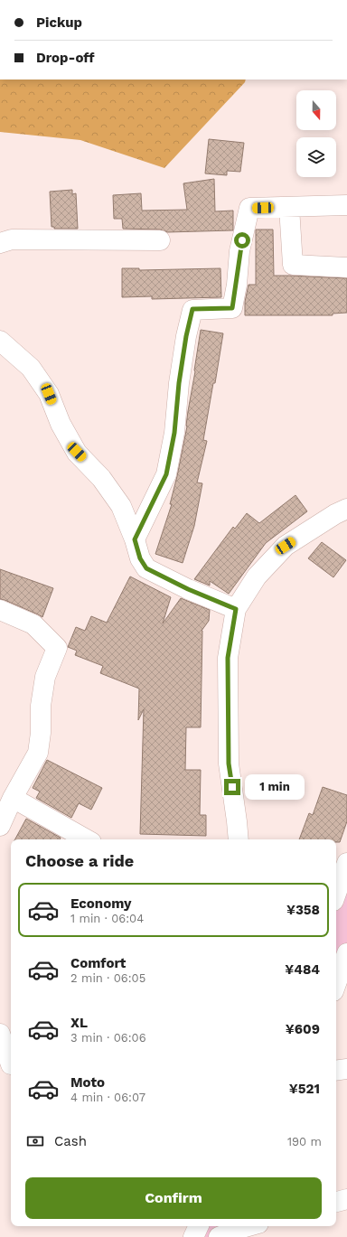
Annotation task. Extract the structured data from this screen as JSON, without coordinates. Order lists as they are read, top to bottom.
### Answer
{
  "north": "bottom",
  "page": {
    "banner": ["Pickup", "Drop-off"],
    "bubble": "1 min",
    "heading": "Choose a ride",
    "list": [
      {
        "name": "Economy",
        "note": "1 min · 06:04",
        "value": "¥358"
      },
      {
        "name": "Comfort",
        "note": "2 min · 06:05",
        "value": "¥484"
      },
      {
        "name": "XL",
        "note": "3 min · 06:06",
        "value": "¥609"
      },
      {
        "name": "Moto",
        "note": "4 min · 06:07",
        "value": "¥521"
      }
    ],
    "pay": ["Cash", "190 m"],
    "buttons": "Confirm"
  }
}
